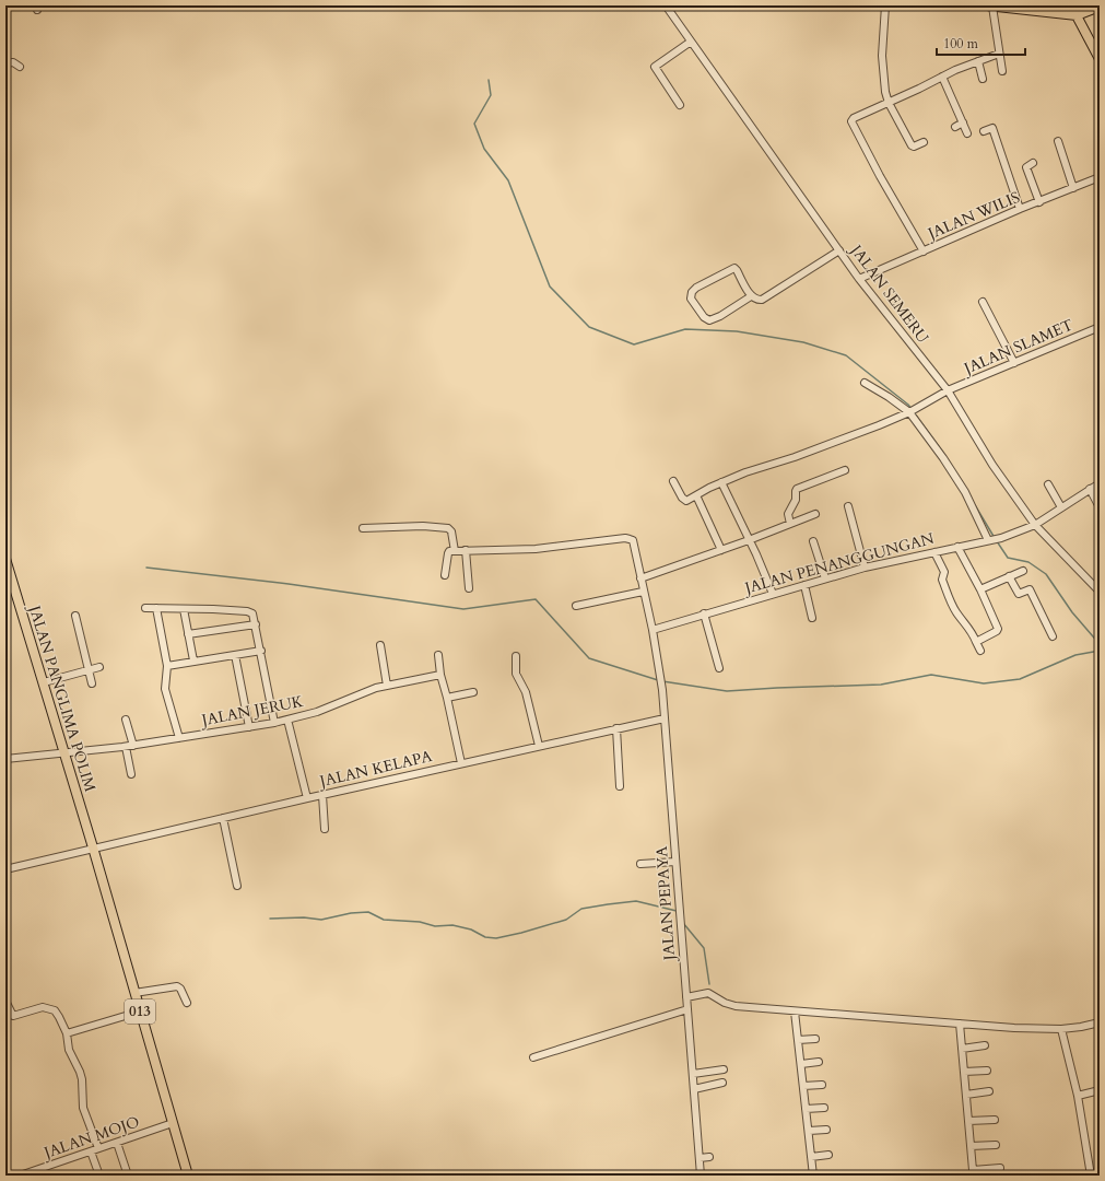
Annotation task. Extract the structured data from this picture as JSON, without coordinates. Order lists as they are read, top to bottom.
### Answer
{
  "streets": {
    "main road": ["JALAN PANGLIMA POLIM", "013"],
    "street": [
      "JALAN WILIS",
      "JALAN SEMERU",
      "JALAN SLAMET",
      "JALAN PENANGGUNGAN",
      "JALAN JERUK",
      "JALAN KELAPA",
      "JALAN PEPAYA",
      "JALAN MOJO"
    ]
  },
  "crossings": [
    ["JALAN WILIS", "JALAN SEMERU"],
    ["JALAN SEMERU", "JALAN SLAMET"],
    ["JALAN SEMERU", "JALAN PENANGGUNGAN"],
    ["JALAN PENANGGUNGAN", "JALAN PEPAYA"],
    ["JALAN PANGLIMA POLIM", "JALAN JERUK"],
    ["JALAN PANGLIMA POLIM", "JALAN KELAPA"],
    ["JALAN PANGLIMA POLIM", "013"],
    ["JALAN KELAPA", "JALAN PEPAYA"],
    ["JALAN KELAPA", "013"],
    ["013", "JALAN MOJO"]
  ],
  "scale_bar": "100 m"
}
